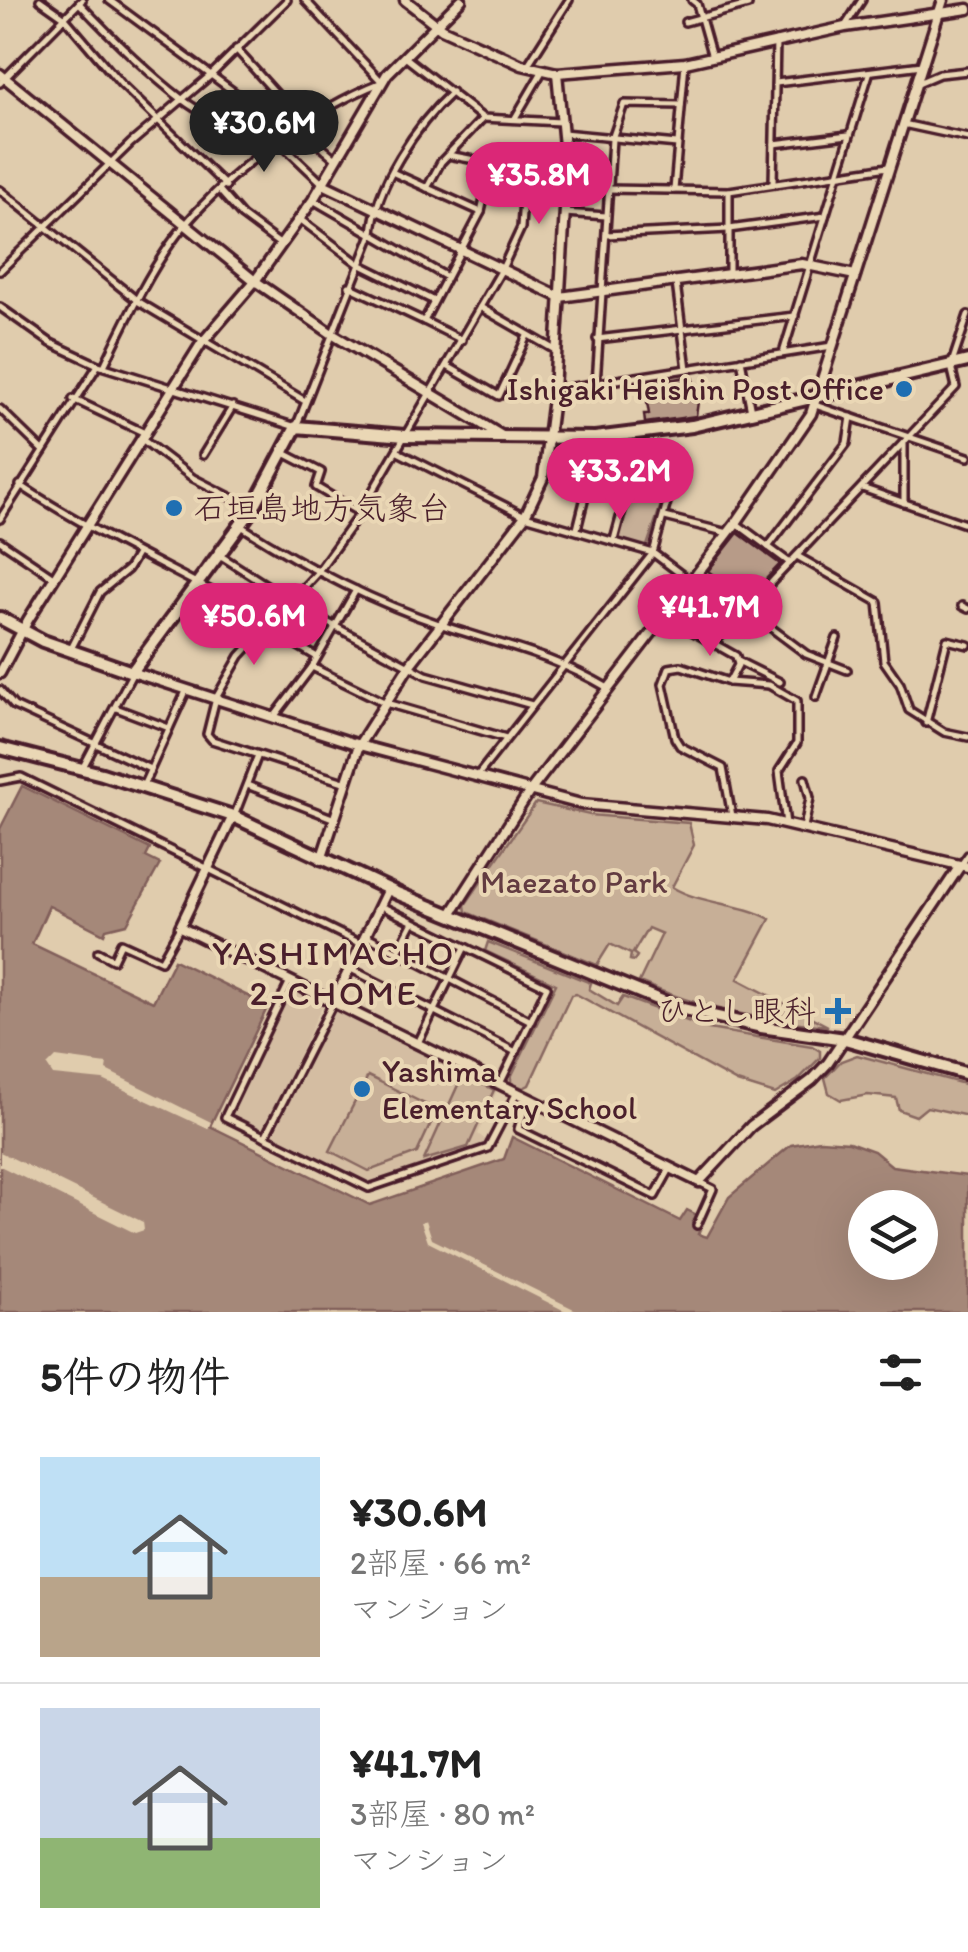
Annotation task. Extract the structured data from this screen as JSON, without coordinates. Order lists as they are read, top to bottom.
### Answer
{
  "districts": ["YASHIMACHO 2-CHOME"],
  "parks": ["Maezato Park"],
  "places": {
    "other": ["Ishigaki Heishin Post Office", "石垣島地方気象台", "Yashima Elementary School"],
    "health": ["ひとし眼科"]
  },
  "page": {
    "price": [
      "¥30.6M",
      "¥35.8M",
      "¥33.2M",
      "¥41.7M",
      "¥50.6M"
    ],
    "heading": "5件の物件",
    "list": [
      {
        "name": "¥30.6M",
        "note": "2部屋 · 66 m² · マンション"
      },
      {
        "name": "¥41.7M",
        "note": "3部屋 · 80 m² · マンション"
      }
    ]
  }
}
